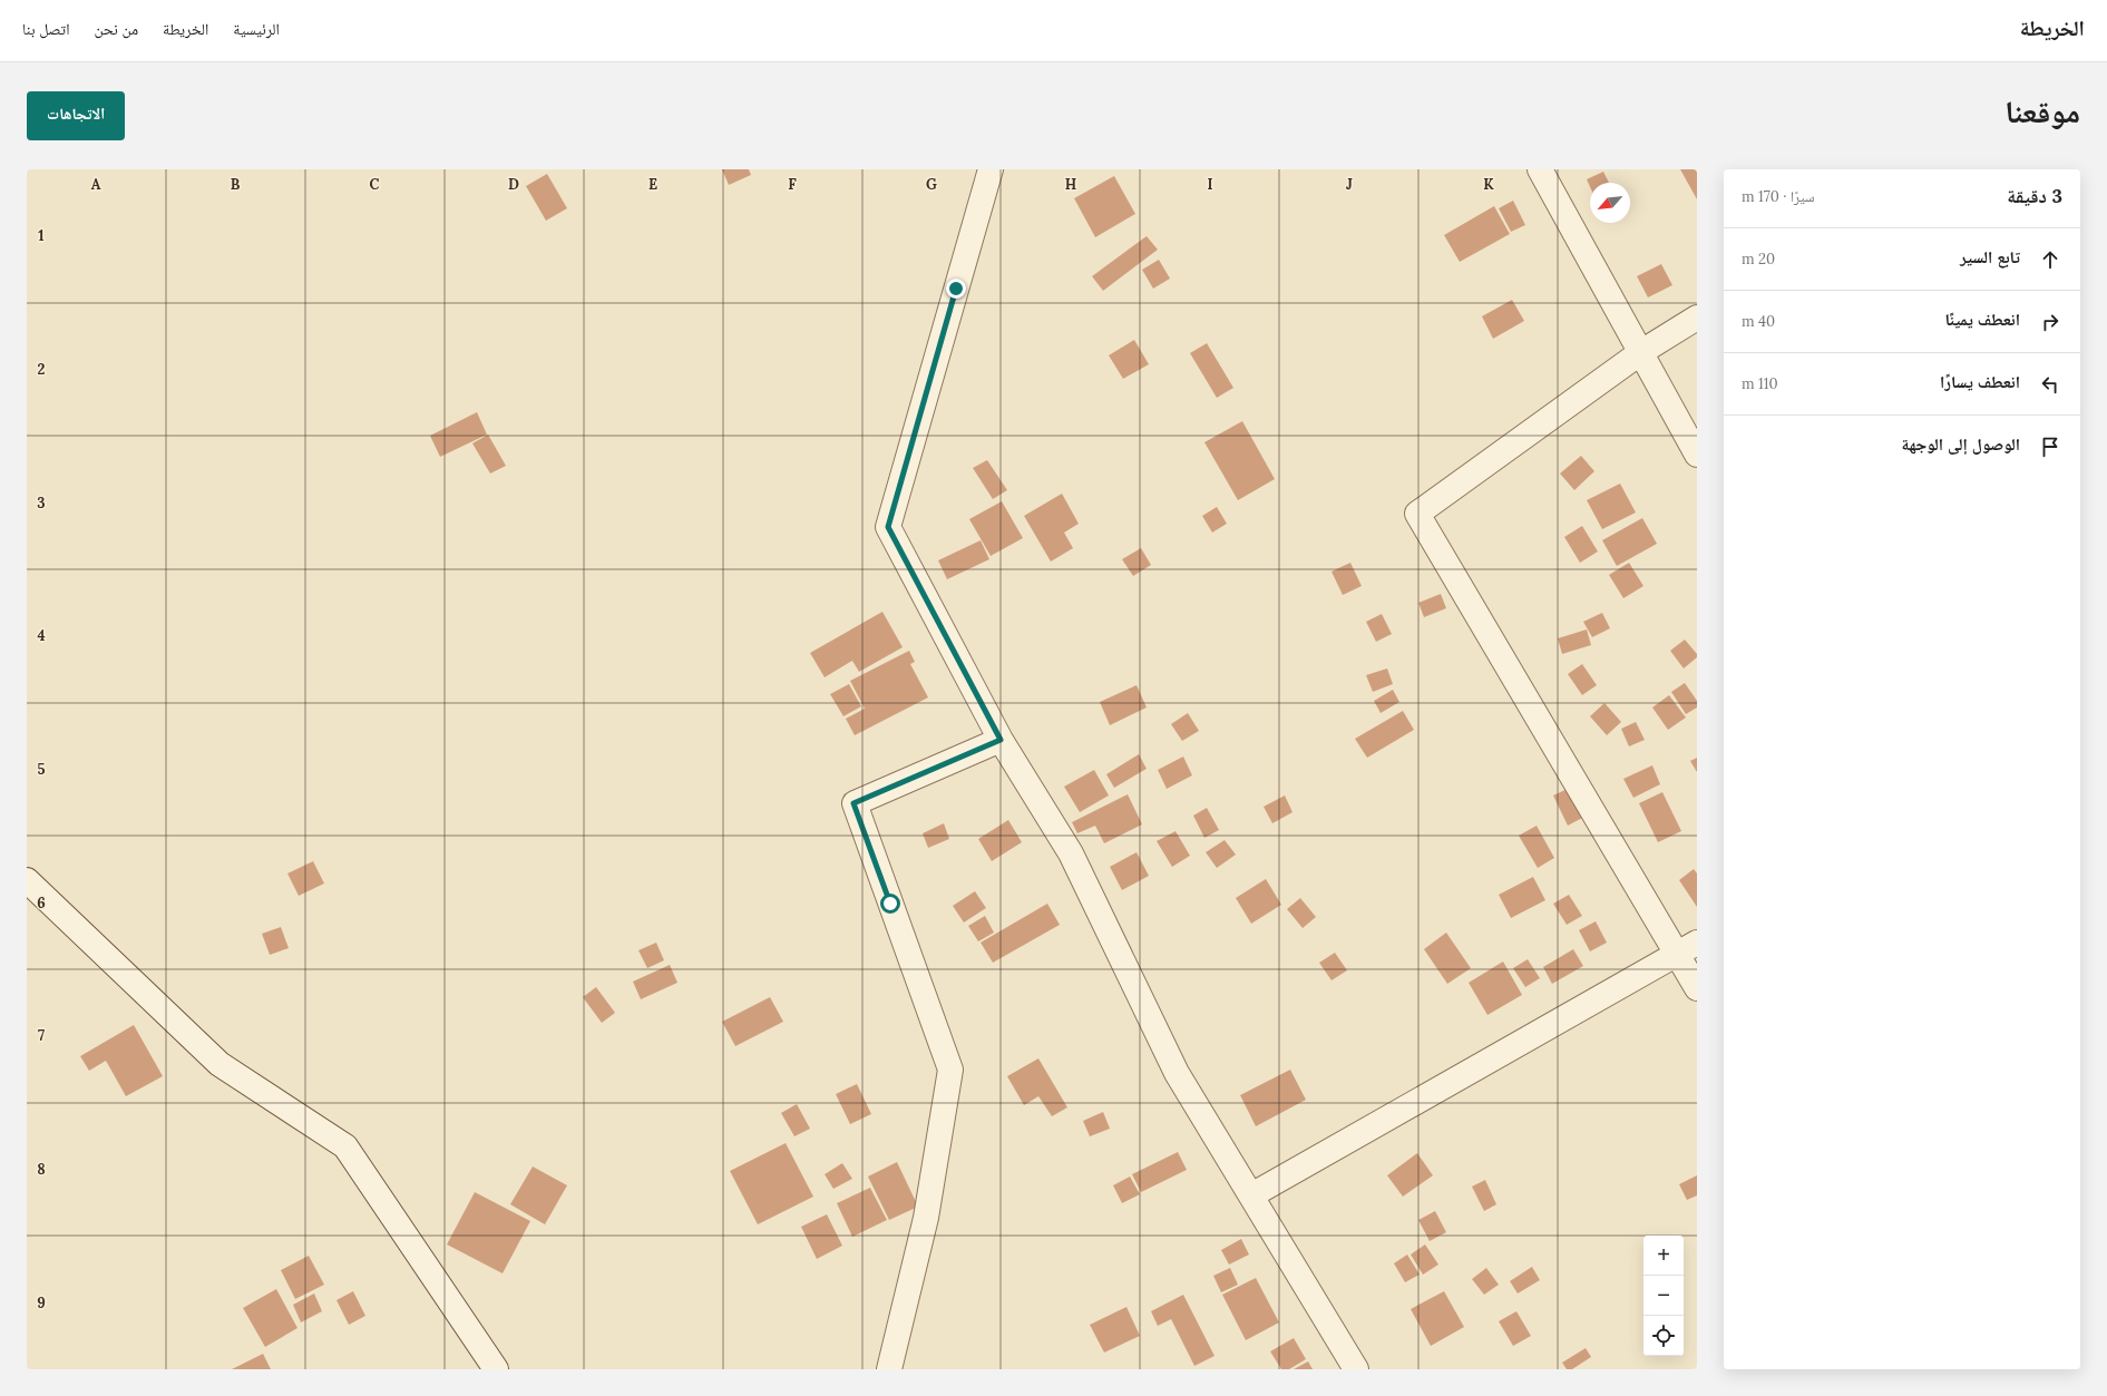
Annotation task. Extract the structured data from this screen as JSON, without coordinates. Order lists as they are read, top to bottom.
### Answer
{
  "north": "bottom left",
  "page": {
    "header": "الخريطة",
    "nav": [
      "الرئيسية",
      "الخريطة",
      "من نحن",
      "اتصل بنا"
    ],
    "title": "موقعنا",
    "buttons": "الاتجاهات",
    "heading": ["3 دقيقة", "سيرًا · 170 m"],
    "list": [
      ["تابع السير", "20 m"],
      ["انعطف يمينًا", "40 m"],
      ["انعطف يسارًا", "110 m"],
      "الوصول إلى الوجهة"
    ],
    "map_buttons": ["+", "−"]
  },
  "grid": {
    "columns": [
      "A",
      "B",
      "C",
      "D",
      "E",
      "F",
      "G",
      "H",
      "I",
      "J",
      "K"
    ],
    "rows": [
      "1",
      "2",
      "3",
      "4",
      "5",
      "6",
      "7",
      "8",
      "9"
    ]
  }
}
